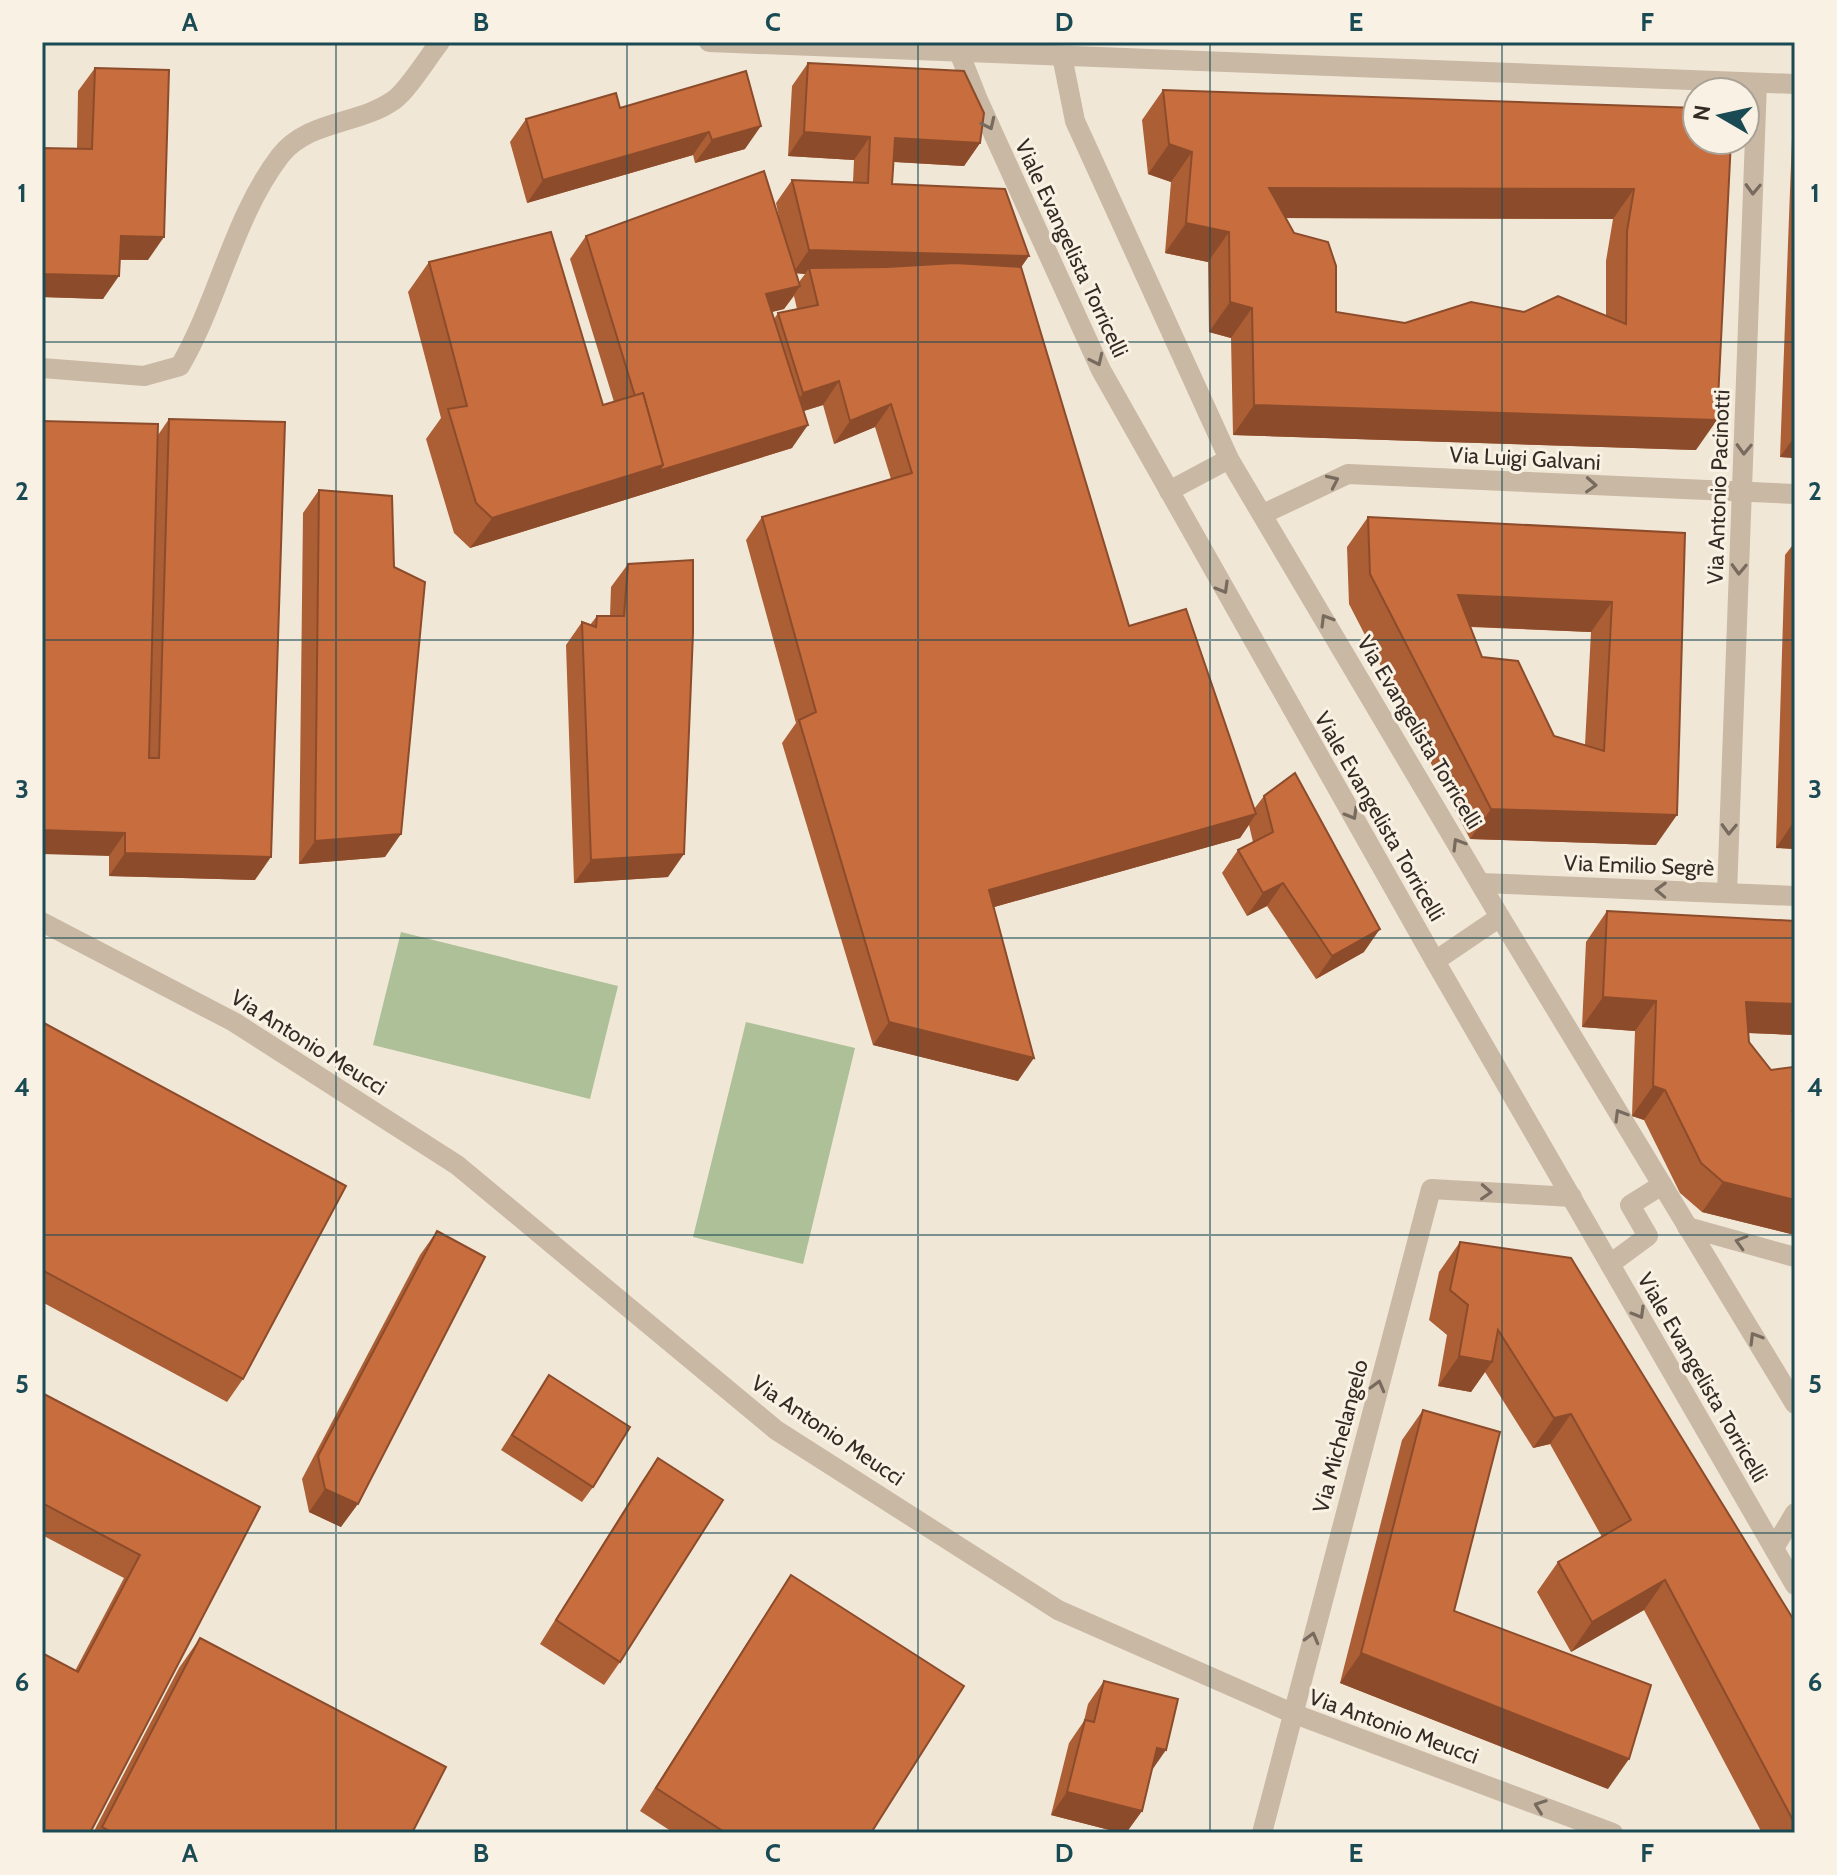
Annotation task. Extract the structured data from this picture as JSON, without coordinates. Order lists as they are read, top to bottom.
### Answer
{
  "streets": {
    "street": [
      "Viale Evangelista Torricelli",
      "Via Luigi Galvani",
      "Via Antonio Pacinotti",
      "Via Evangelista Torricelli",
      "Via Emilio Segrè",
      "Via Antonio Meucci",
      "Via Michelangelo"
    ]
  },
  "crossings": [
    ["Viale Evangelista Torricelli", "Via Michelangelo"],
    ["Via Luigi Galvani", "Via Antonio Pacinotti"],
    ["Via Luigi Galvani", "Via Evangelista Torricelli"],
    ["Via Antonio Pacinotti", "Via Emilio Segrè"],
    ["Via Evangelista Torricelli", "Via Emilio Segrè"],
    ["Via Antonio Meucci", "Via Michelangelo"]
  ],
  "one_way": [
    "Viale Evangelista Torricelli",
    "Via Luigi Galvani",
    "Via Antonio Pacinotti",
    "Via Evangelista Torricelli",
    "Via Emilio Segrè",
    "Via Michelangelo"
  ],
  "north": "left",
  "grid": {
    "columns": [
      "A",
      "B",
      "C",
      "D",
      "E",
      "F"
    ],
    "rows": [
      "1",
      "2",
      "3",
      "4",
      "5",
      "6"
    ]
  }
}
